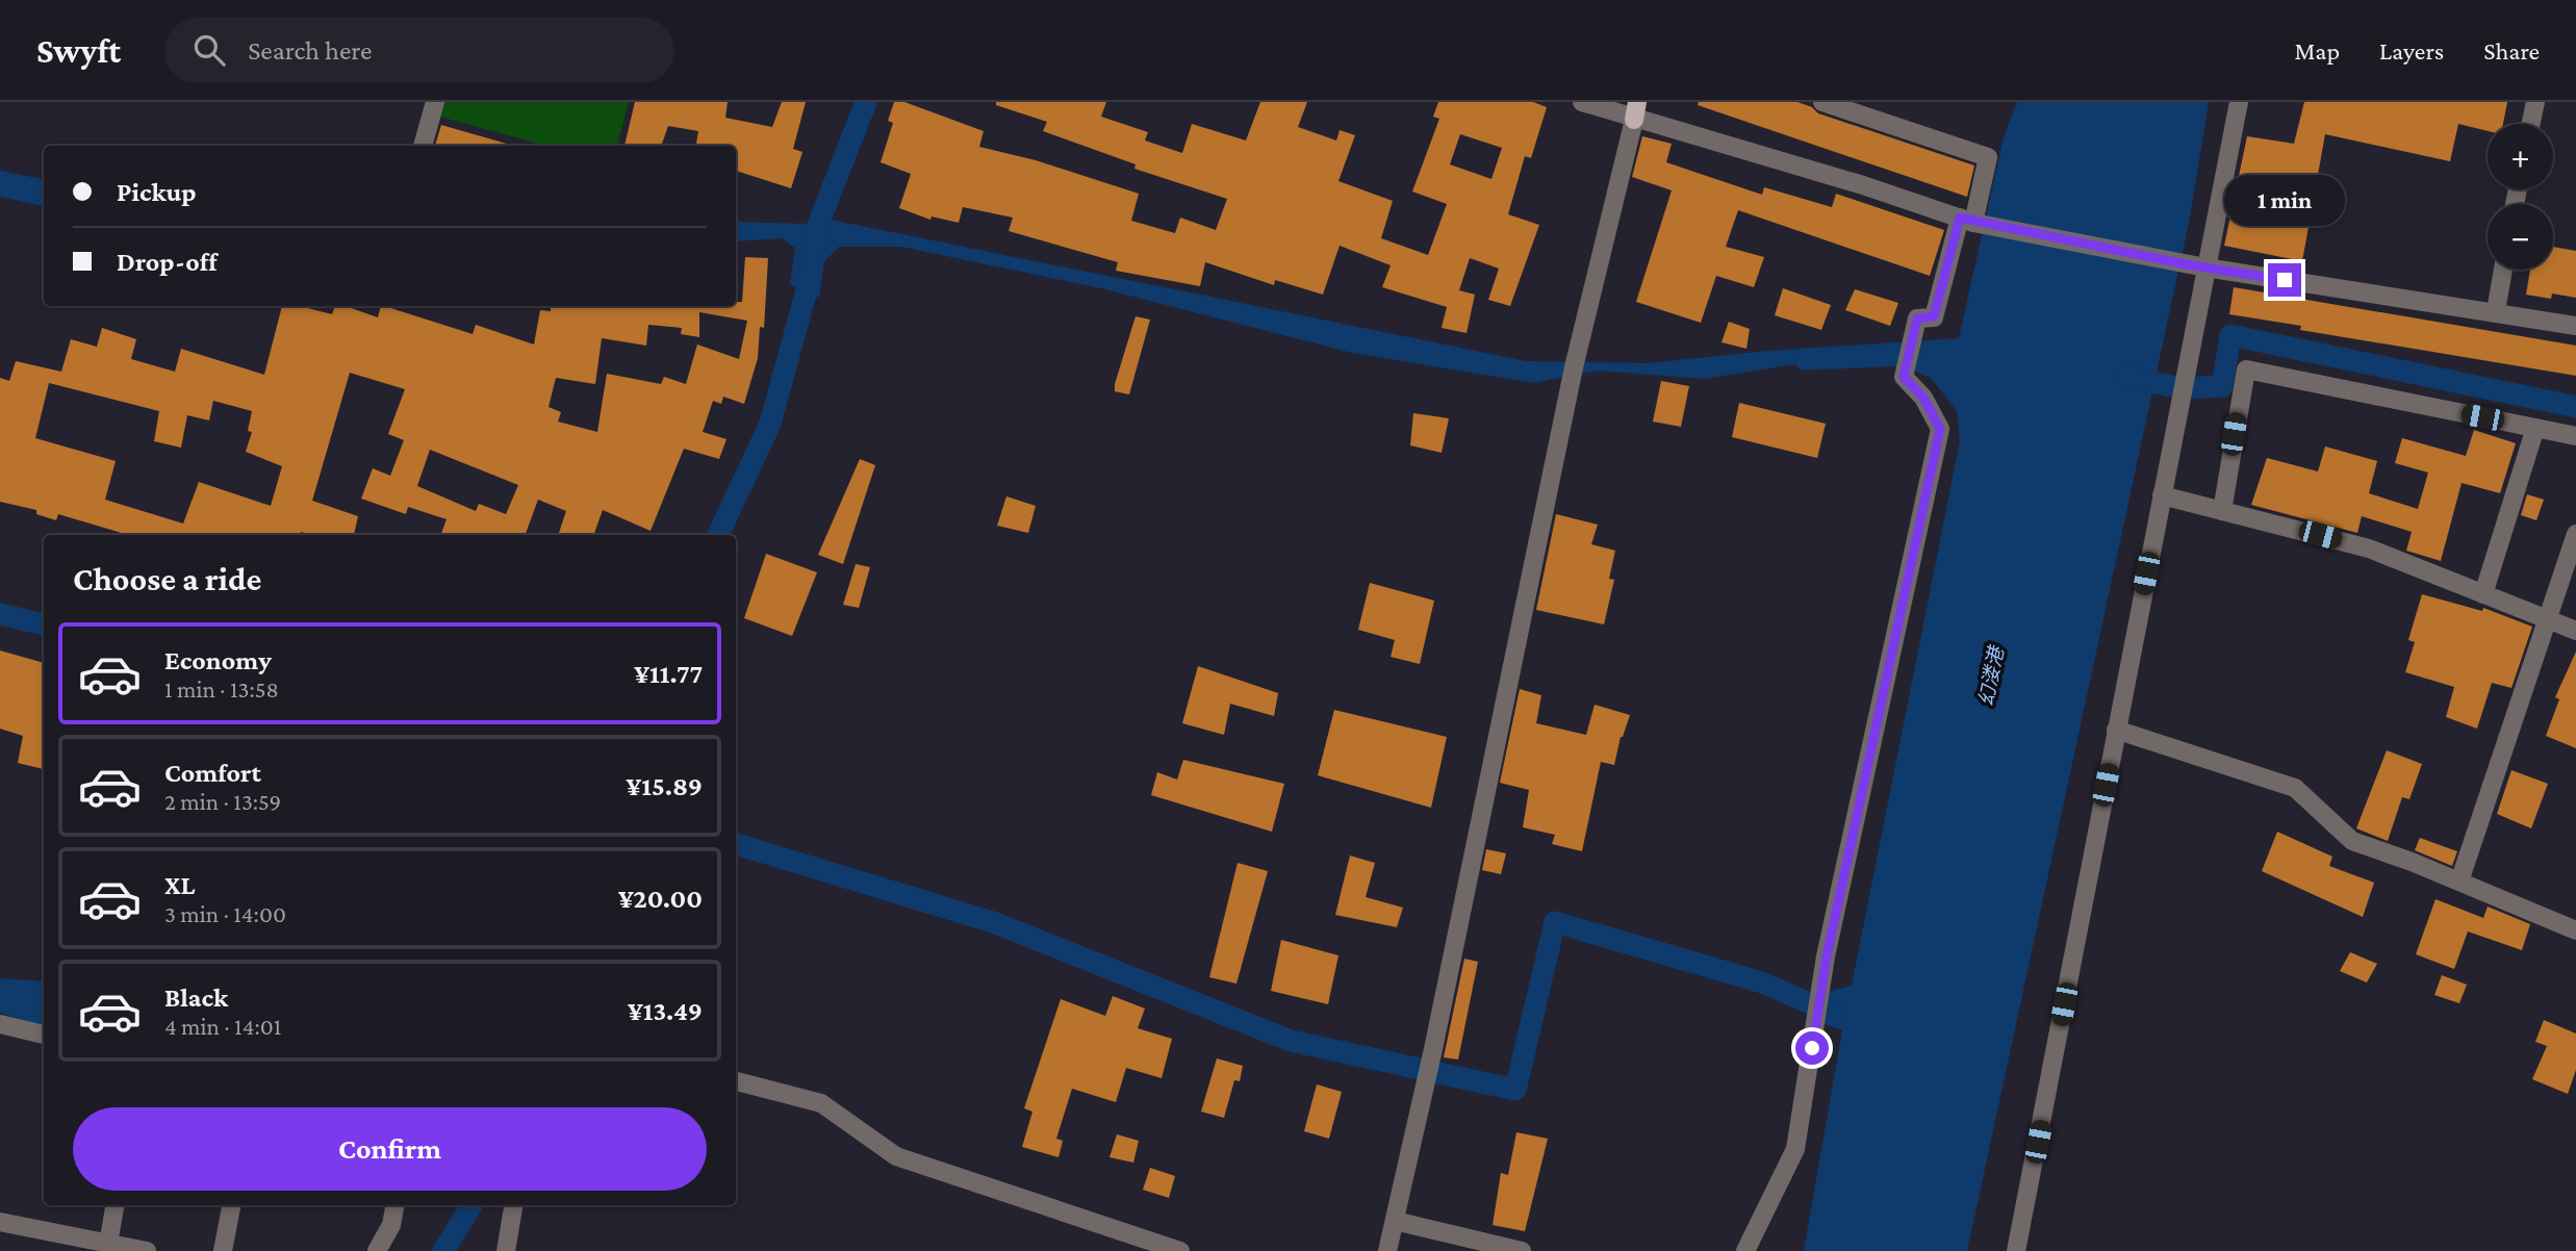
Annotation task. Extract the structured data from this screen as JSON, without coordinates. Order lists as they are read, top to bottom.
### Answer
{
  "water": ["幻溇港"],
  "page": {
    "header": "Swyft",
    "search": "Search here",
    "nav": ["Map", "Layers", "Share"],
    "map_buttons": ["+", "−"],
    "banner": ["Pickup", "Drop-off"],
    "bubble": "1 min",
    "heading": "Choose a ride",
    "list": [
      {
        "name": "Economy",
        "note": "1 min · 13:58",
        "value": "¥11.77"
      },
      {
        "name": "Comfort",
        "note": "2 min · 13:59",
        "value": "¥15.89"
      },
      {
        "name": "XL",
        "note": "3 min · 14:00",
        "value": "¥20.00"
      },
      {
        "name": "Black",
        "note": "4 min · 14:01",
        "value": "¥13.49"
      }
    ],
    "buttons": "Confirm"
  }
}
